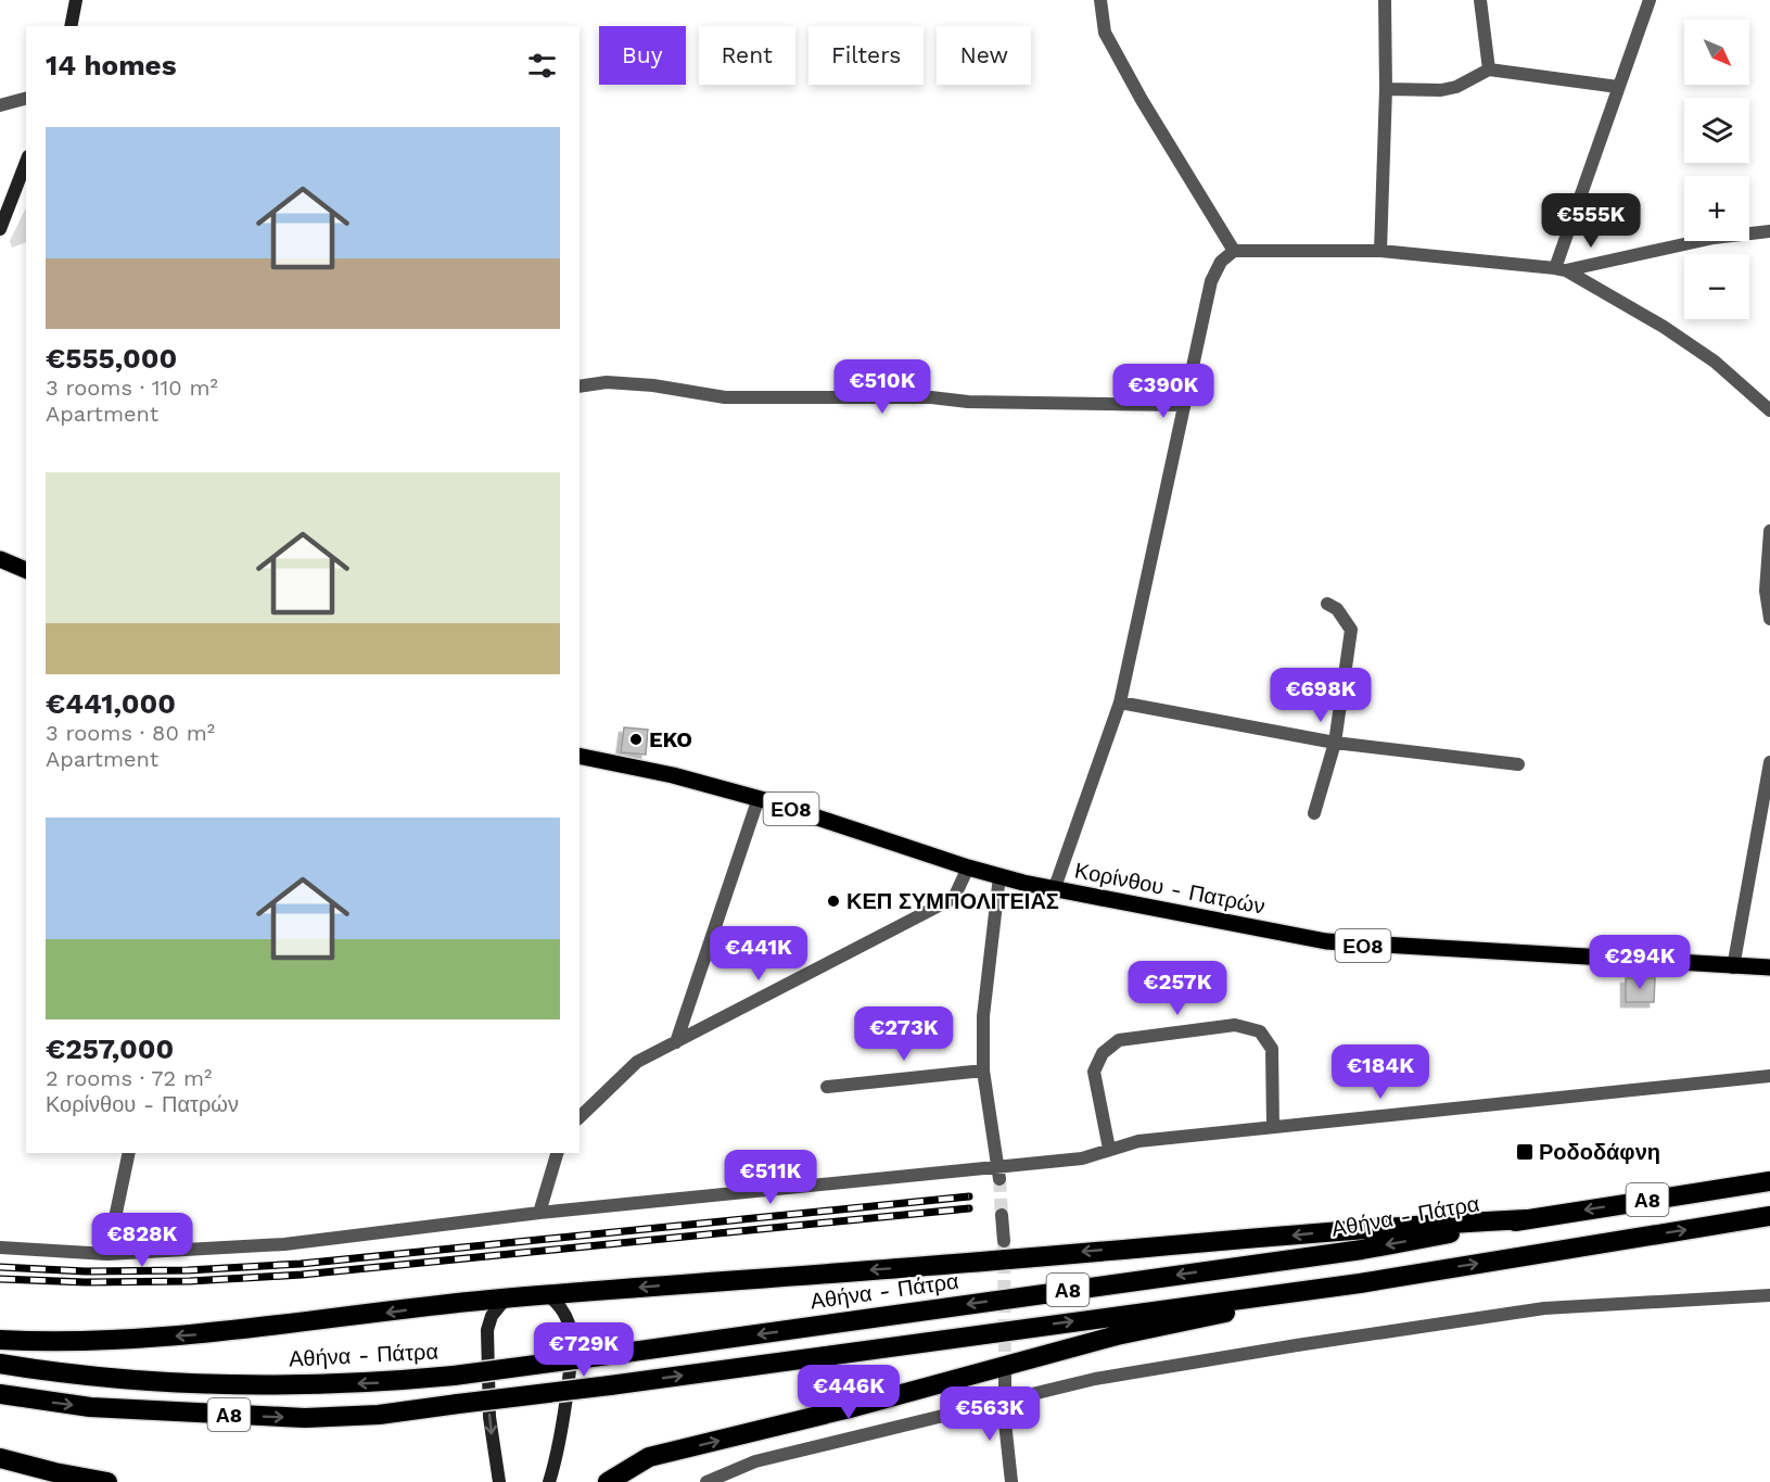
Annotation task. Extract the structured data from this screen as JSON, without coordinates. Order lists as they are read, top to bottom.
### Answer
{
  "streets": {
    "highway": ["Α8", "Αθήνα - Πάτρα"],
    "main road": ["ΕΟ8", "Κορίνθου - Πατρών"]
  },
  "places": {
    "other": ["EKO", "ΚΕΠ ΣΥΜΠΟΛΙΤΕΙΑΣ"],
    "transit": ["Ροδοδάφνη"]
  },
  "north": "bottom right",
  "page": {
    "map_buttons": ["+", "−"],
    "chip": [
      "Buy",
      "Rent",
      "Filters",
      "New"
    ],
    "heading": "14 homes",
    "list": [
      {
        "name": "€555,000",
        "note": "3 rooms · 110 m² · Apartment"
      },
      {
        "name": "€441,000",
        "note": "3 rooms · 80 m² · Apartment"
      },
      {
        "name": "€257,000",
        "note": "2 rooms · 72 m² · Κορίνθου - Πατρών"
      }
    ],
    "price": [
      "€555K",
      "€510K",
      "€390K",
      "€698K",
      "€441K",
      "€294K",
      "€257K",
      "€273K",
      "€184K",
      "€511K",
      "€828K",
      "€729K",
      "€446K",
      "€563K"
    ]
  }
}
